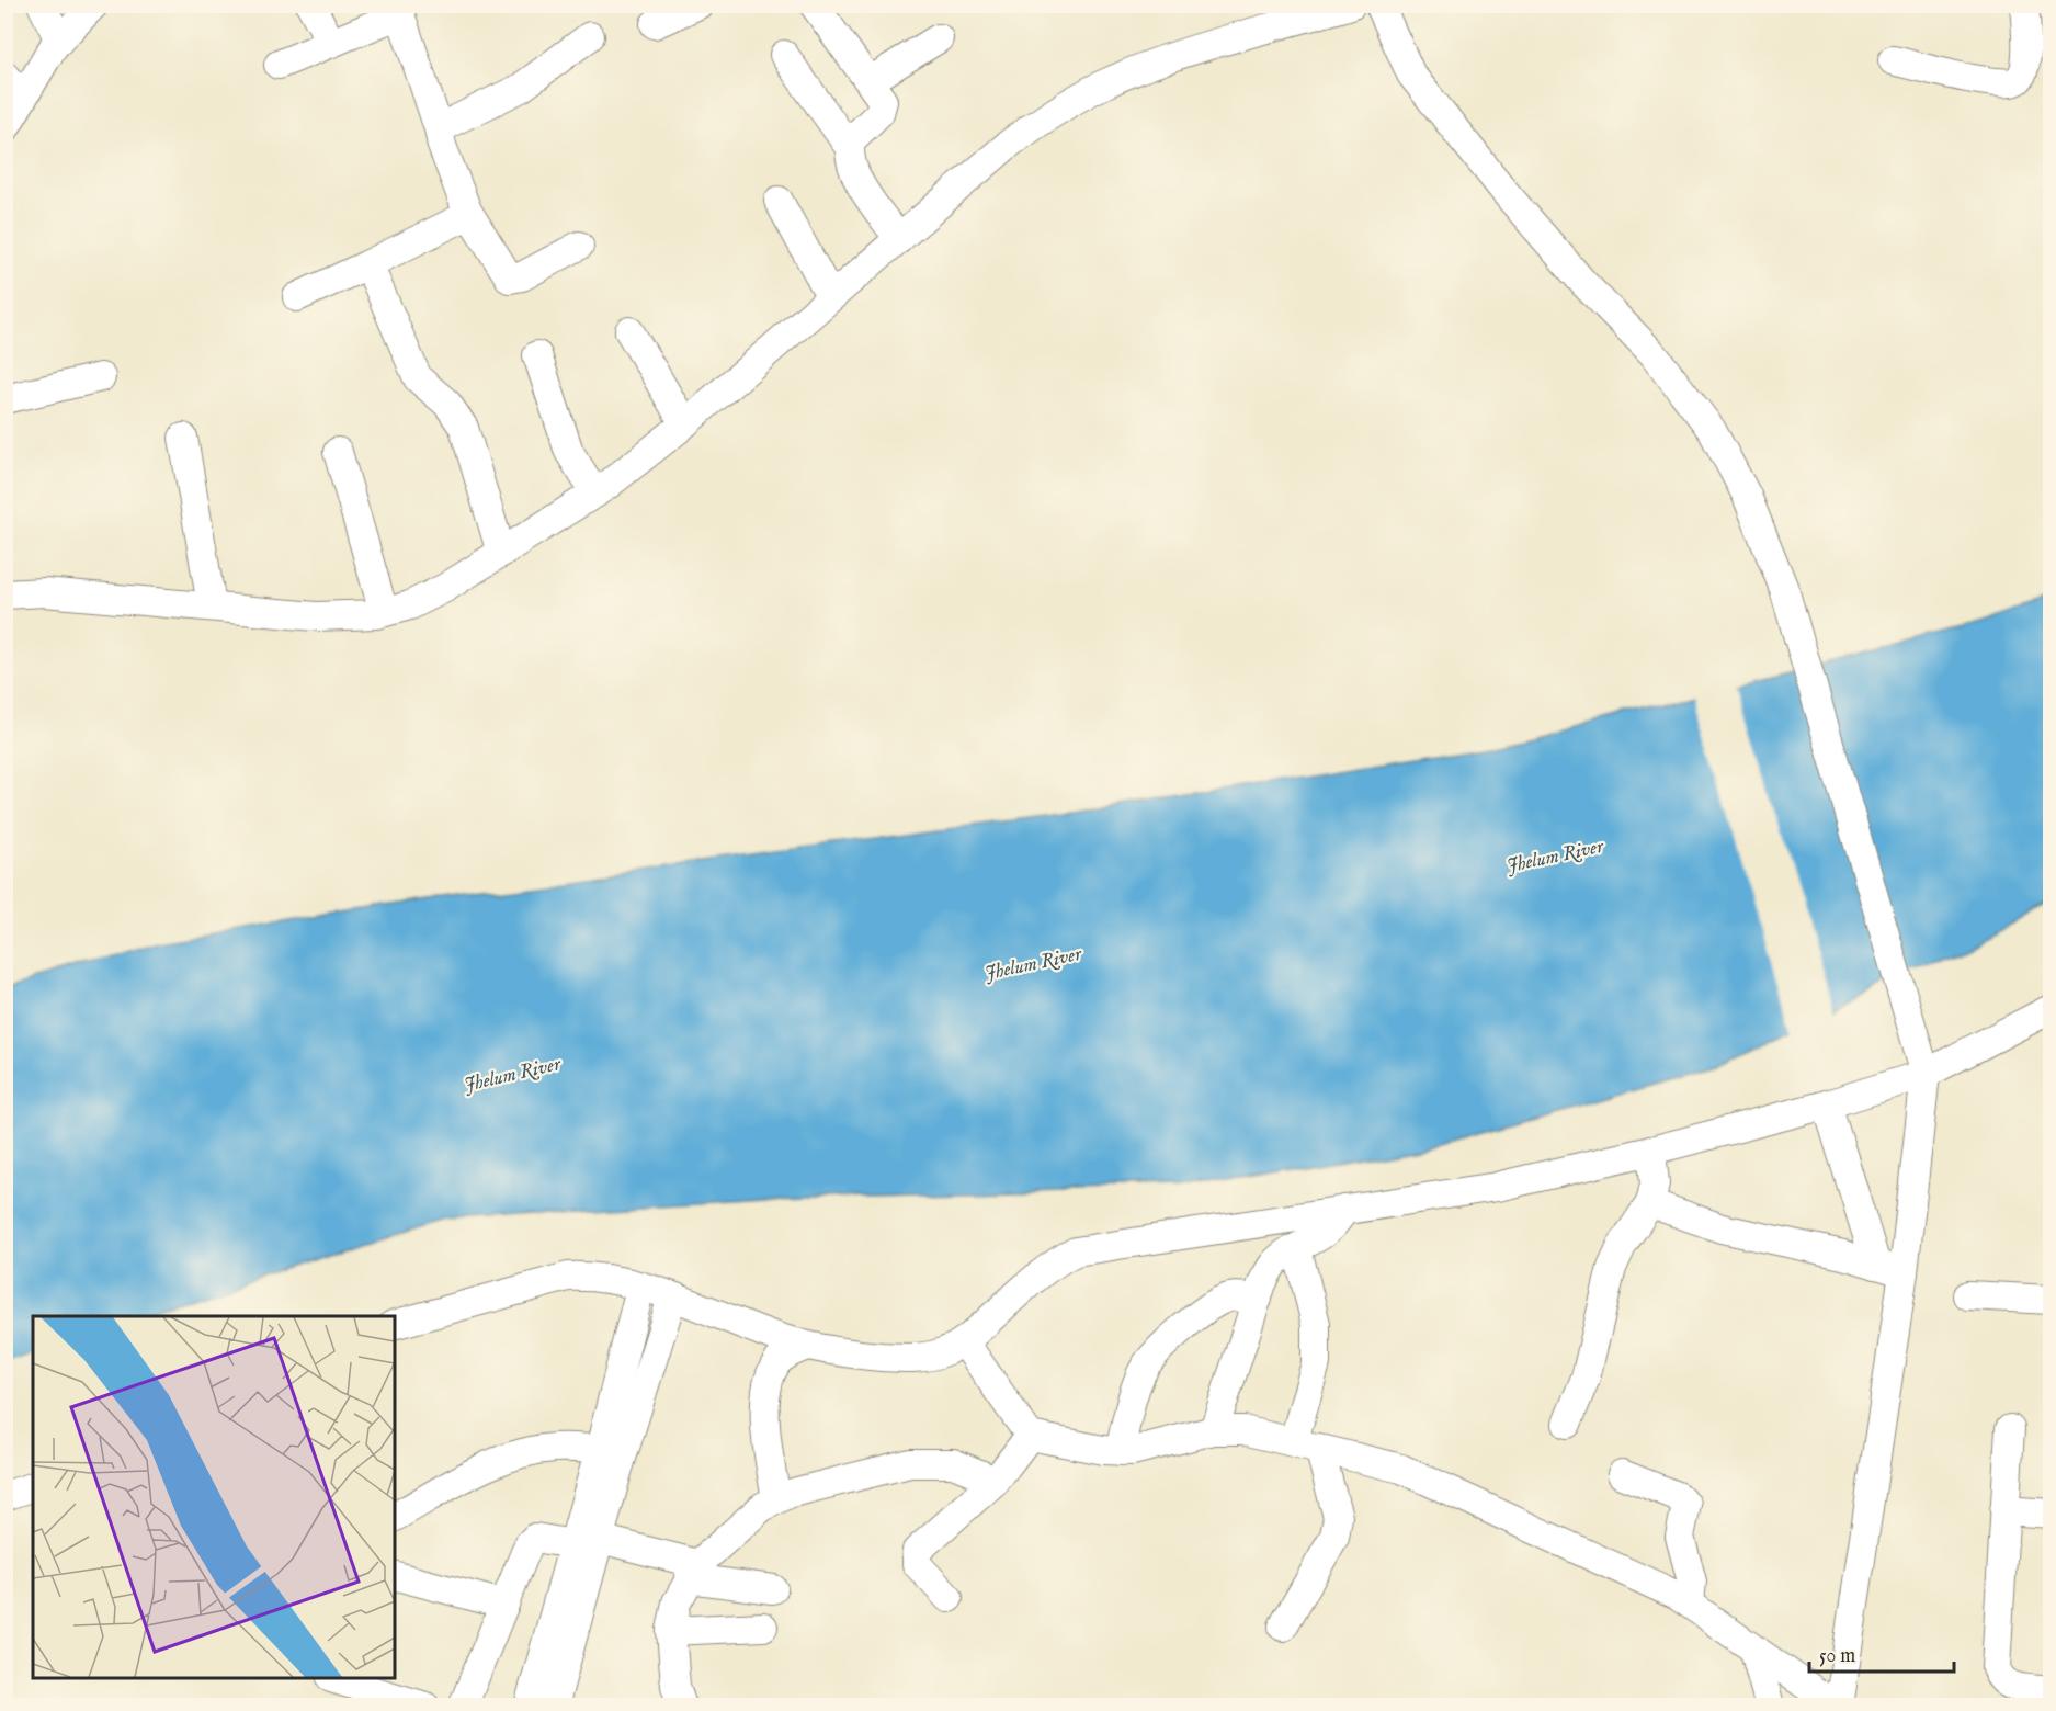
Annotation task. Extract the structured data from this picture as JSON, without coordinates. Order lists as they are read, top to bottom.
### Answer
{
  "water": ["Jhelum River"],
  "scale_bar": "50 m"
}
